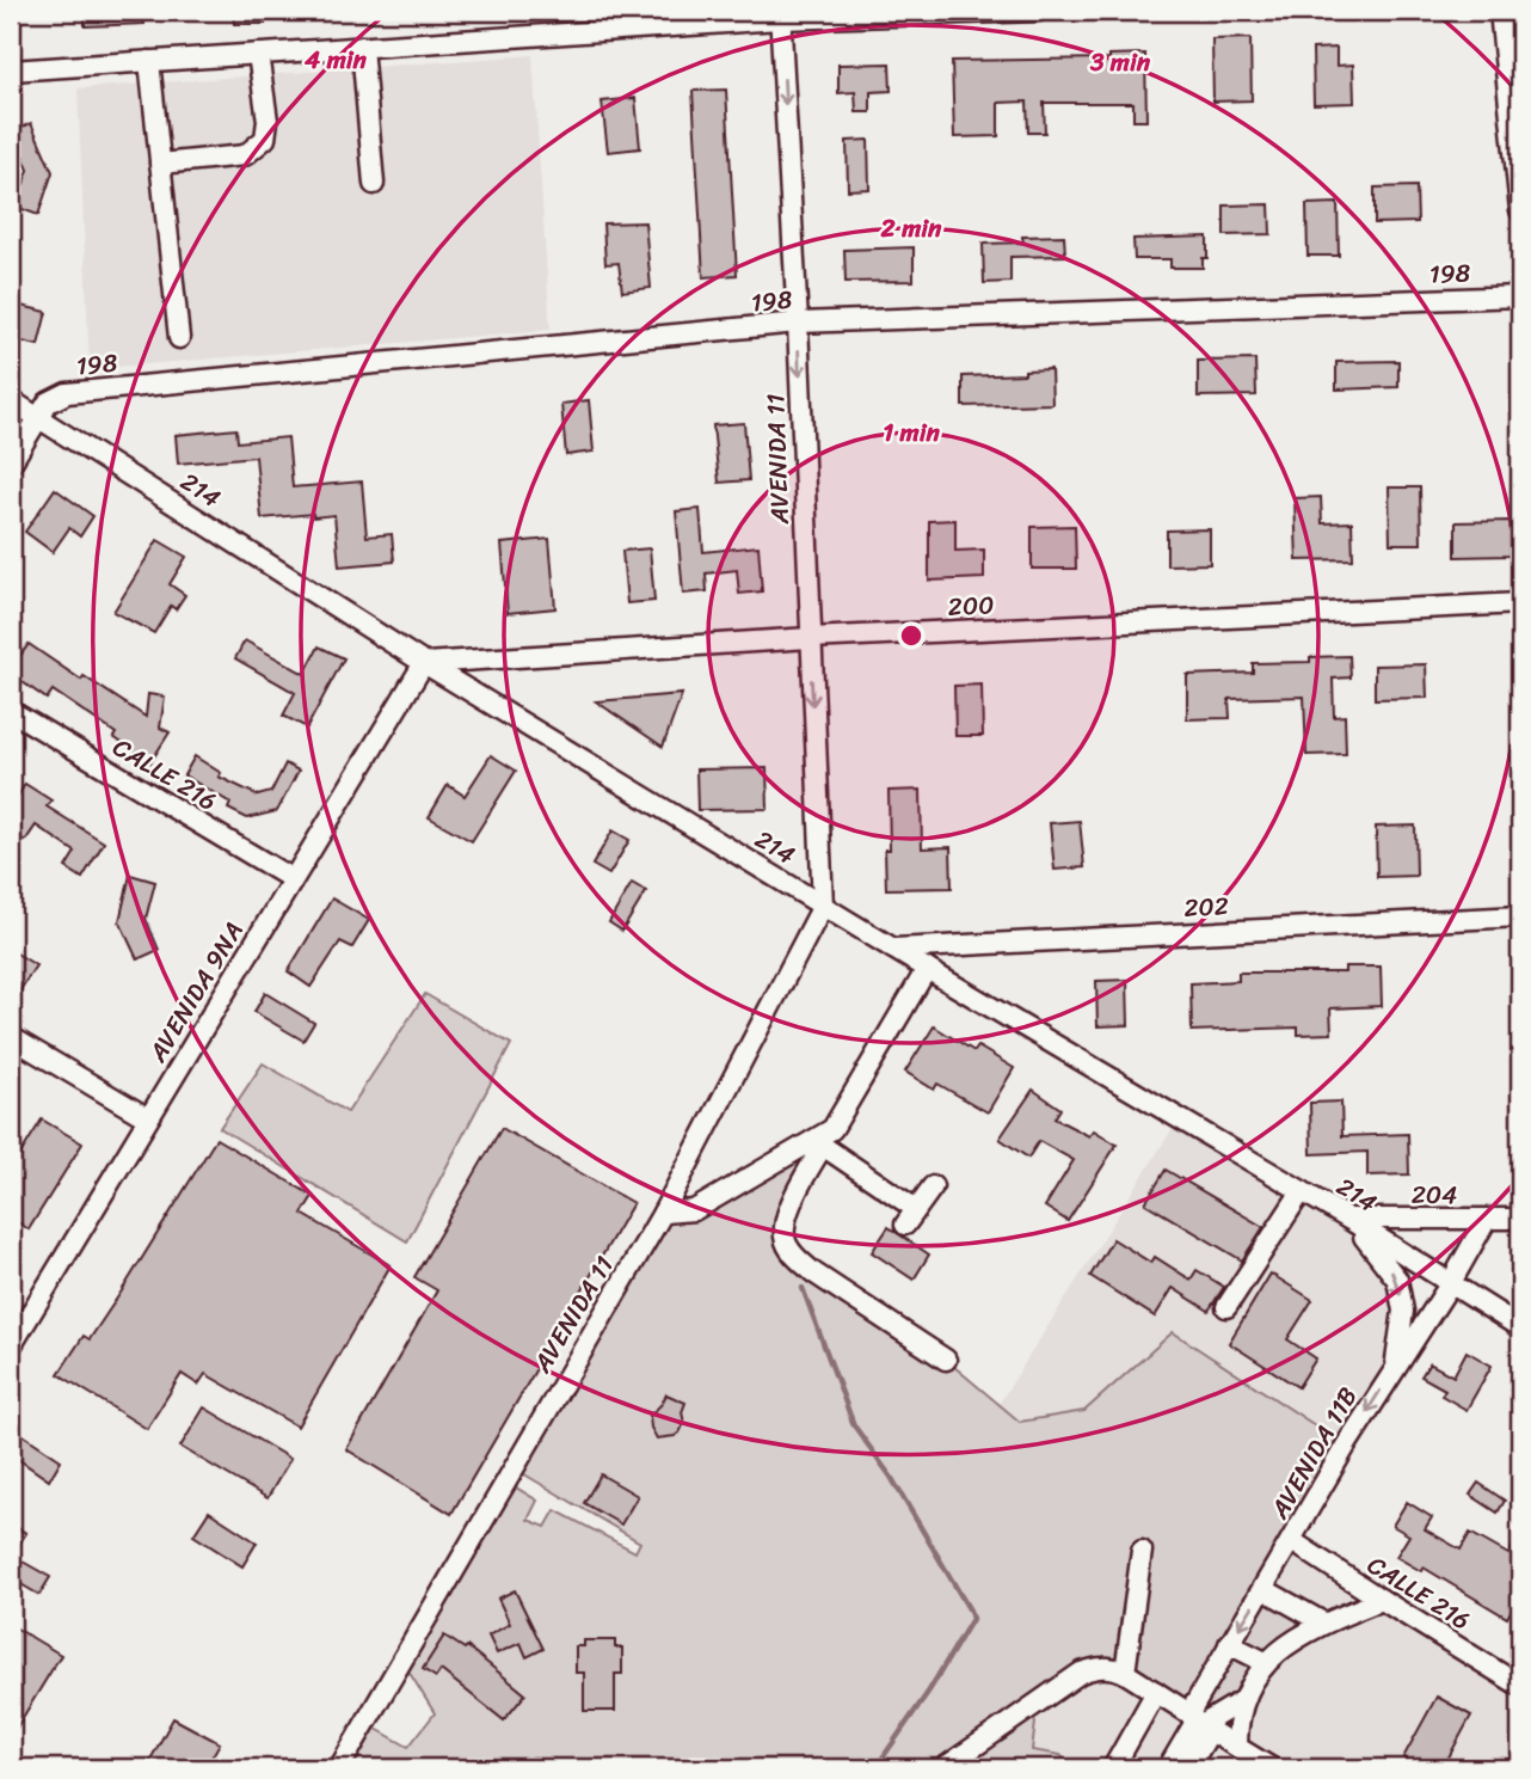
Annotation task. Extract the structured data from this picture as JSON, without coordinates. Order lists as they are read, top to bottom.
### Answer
{
  "streets": {
    "street": [
      "198",
      "AVENIDA 11",
      "214",
      "200",
      "CALLE 216",
      "202",
      "AVENIDA 9NA",
      "204",
      "AVENIDA 11B"
    ]
  },
  "crossings": [
    ["198", "AVENIDA 11"],
    ["198", "214"],
    ["AVENIDA 11", "214"],
    ["AVENIDA 11", "200"],
    ["214", "200"],
    ["214", "202"],
    ["214", "AVENIDA 9NA"],
    ["214", "204"],
    ["214", "AVENIDA 11B"],
    ["200", "AVENIDA 9NA"],
    ["CALLE 216", "AVENIDA 9NA"],
    ["CALLE 216", "AVENIDA 11B"],
    ["204", "AVENIDA 11B"]
  ],
  "one_way": ["AVENIDA 11", "AVENIDA 11B"],
  "rings": [
    "4 min",
    "3 min",
    "2 min",
    "1 min"
  ]
}
